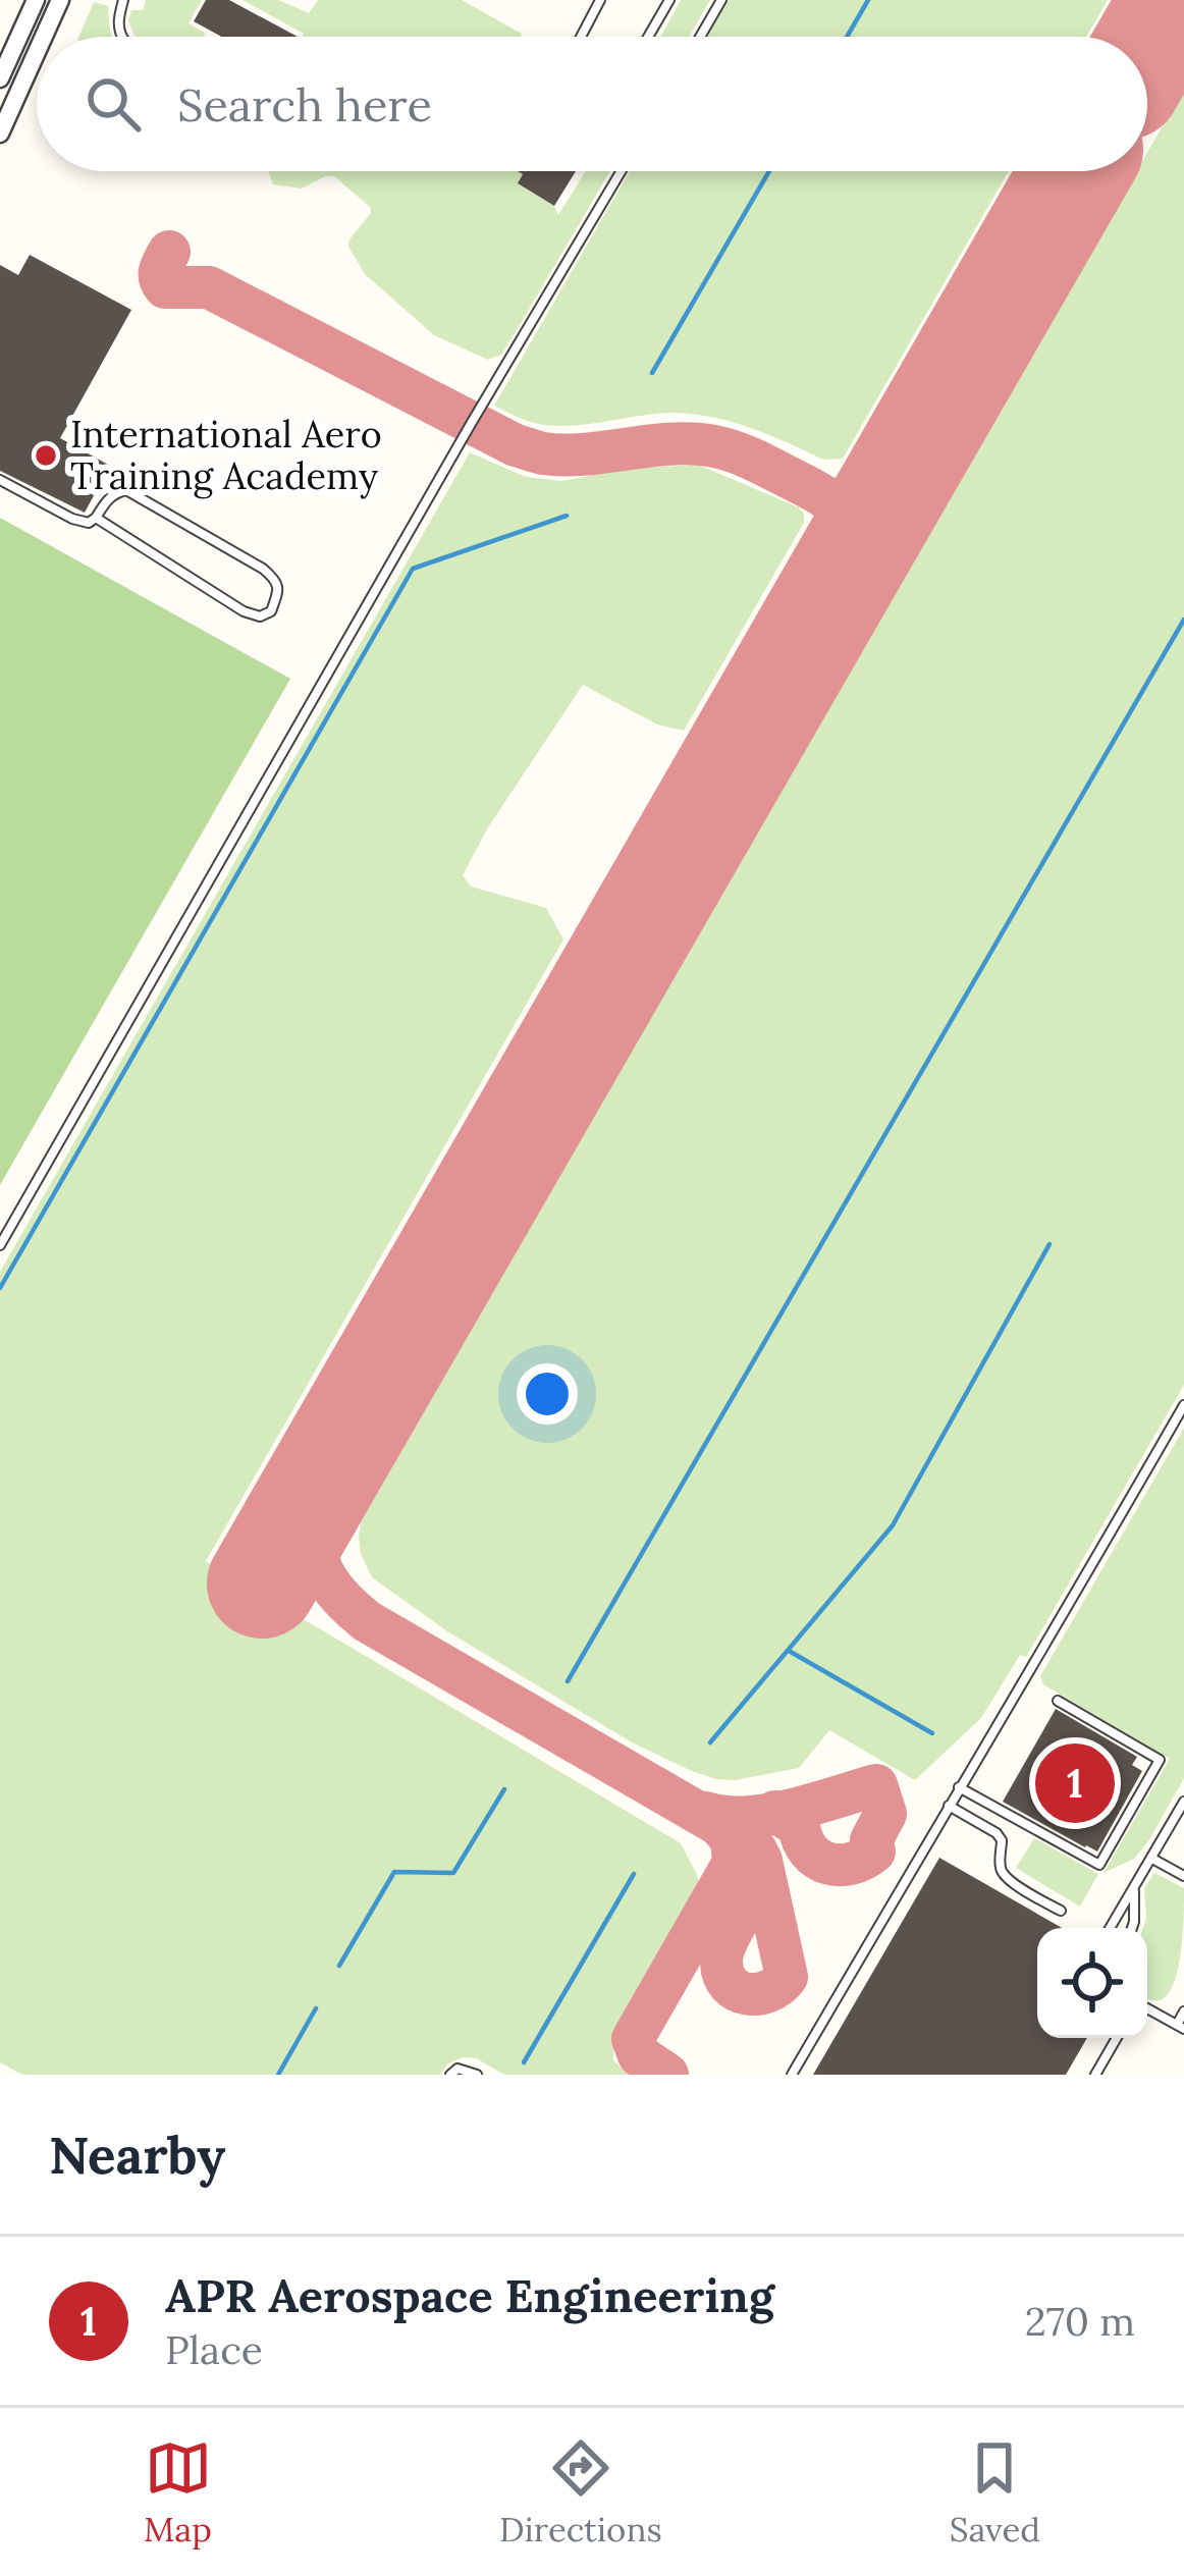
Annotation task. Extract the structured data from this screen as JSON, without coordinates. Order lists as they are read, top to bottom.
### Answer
{
  "places": ["International Aero Training Academy"],
  "page": {
    "search": "Search here",
    "pins": "1",
    "heading": "Nearby",
    "list": [
      {
        "mark": "1",
        "name": "APR Aerospace Engineering",
        "note": "Place",
        "value": "270 m"
      }
    ],
    "nav": ["Map", "Directions", "Saved"]
  }
}
